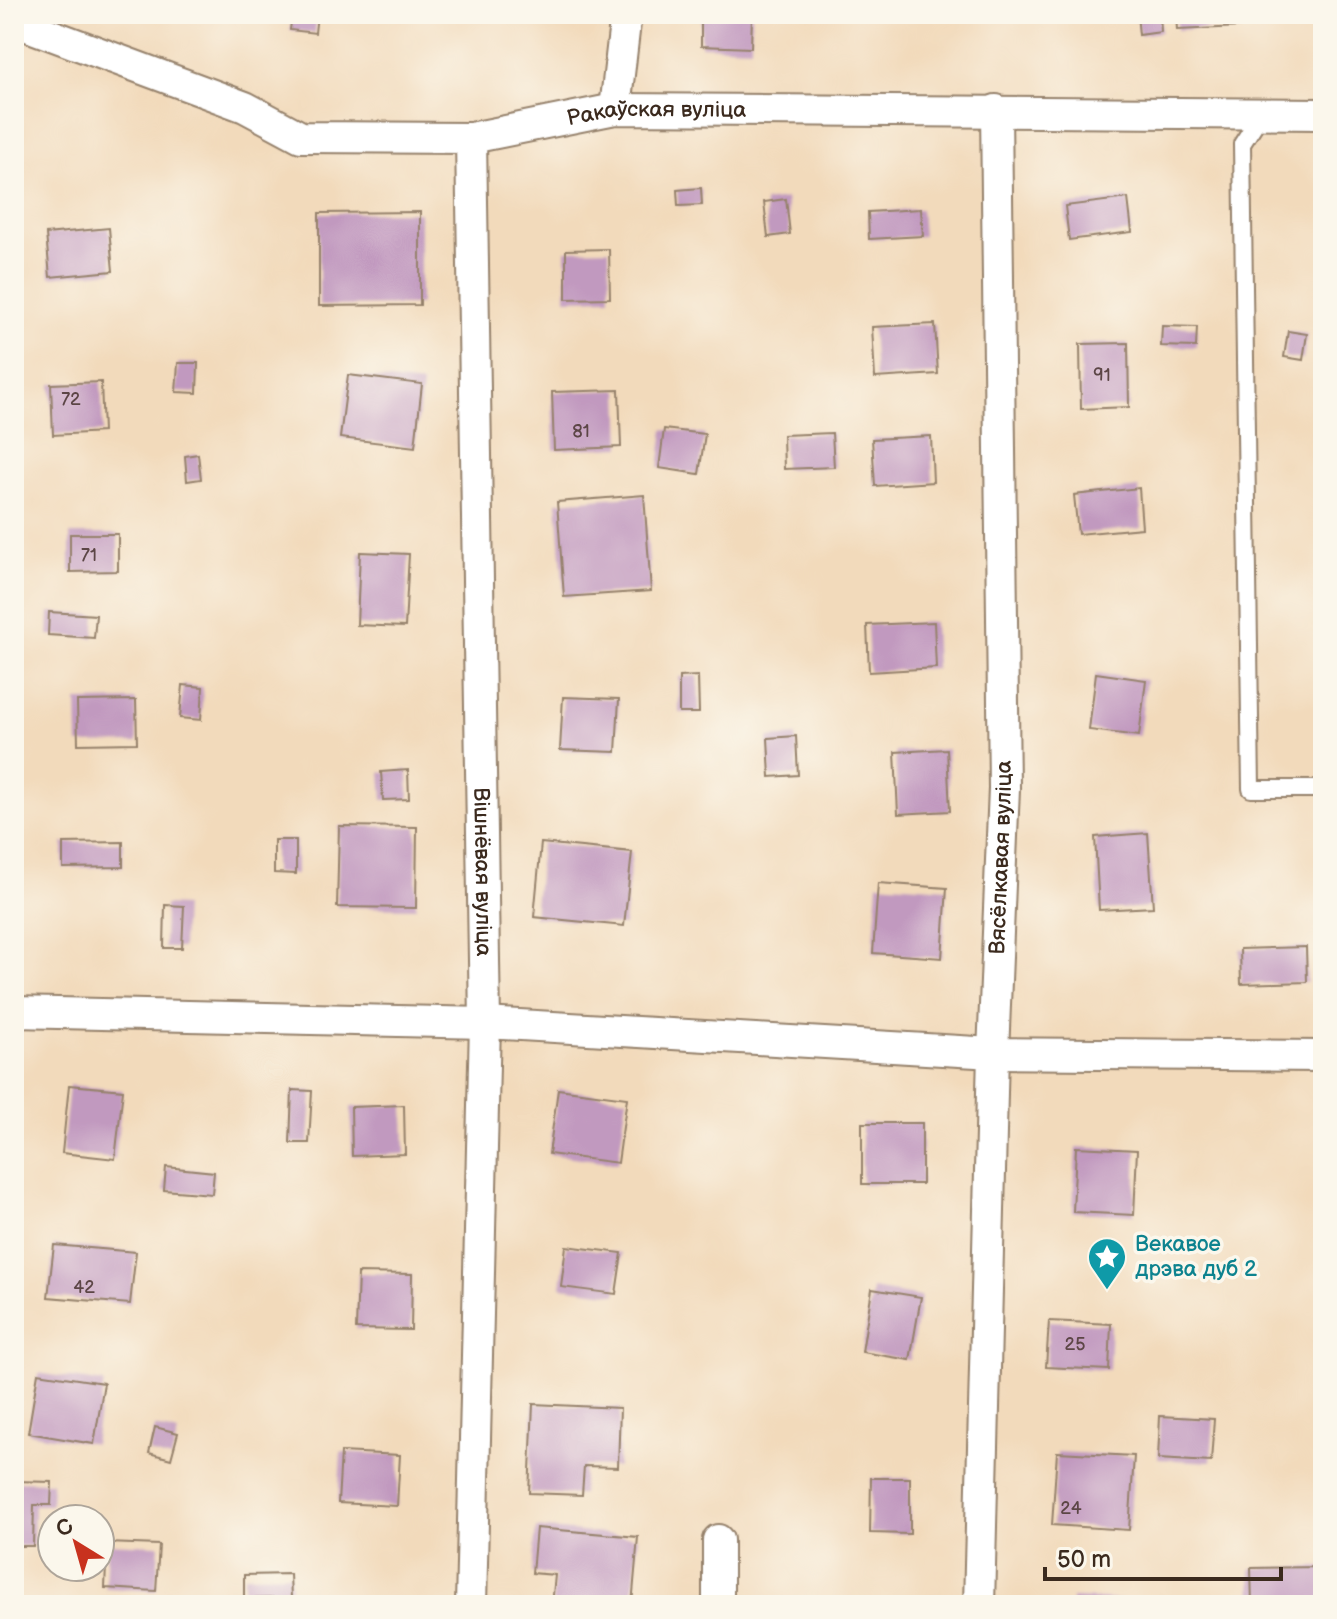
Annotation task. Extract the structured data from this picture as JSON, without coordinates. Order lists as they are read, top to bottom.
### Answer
{
  "streets": {
    "street": ["Ракаўская вуліца", "Вясёлкавая вуліца", "Вішнёвая вуліца"]
  },
  "crossings": [
    ["Ракаўская вуліца", "Вясёлкавая вуліца"],
    ["Ракаўская вуліца", "Вішнёвая вуліца"]
  ],
  "places": {
    "place": ["Векавое дрэва дуб 2"]
  },
  "house_numbers": [
    "91",
    "72",
    "81",
    "71",
    "42",
    "25",
    "24"
  ],
  "scale_bar": "50 m",
  "north": "top left"
}
